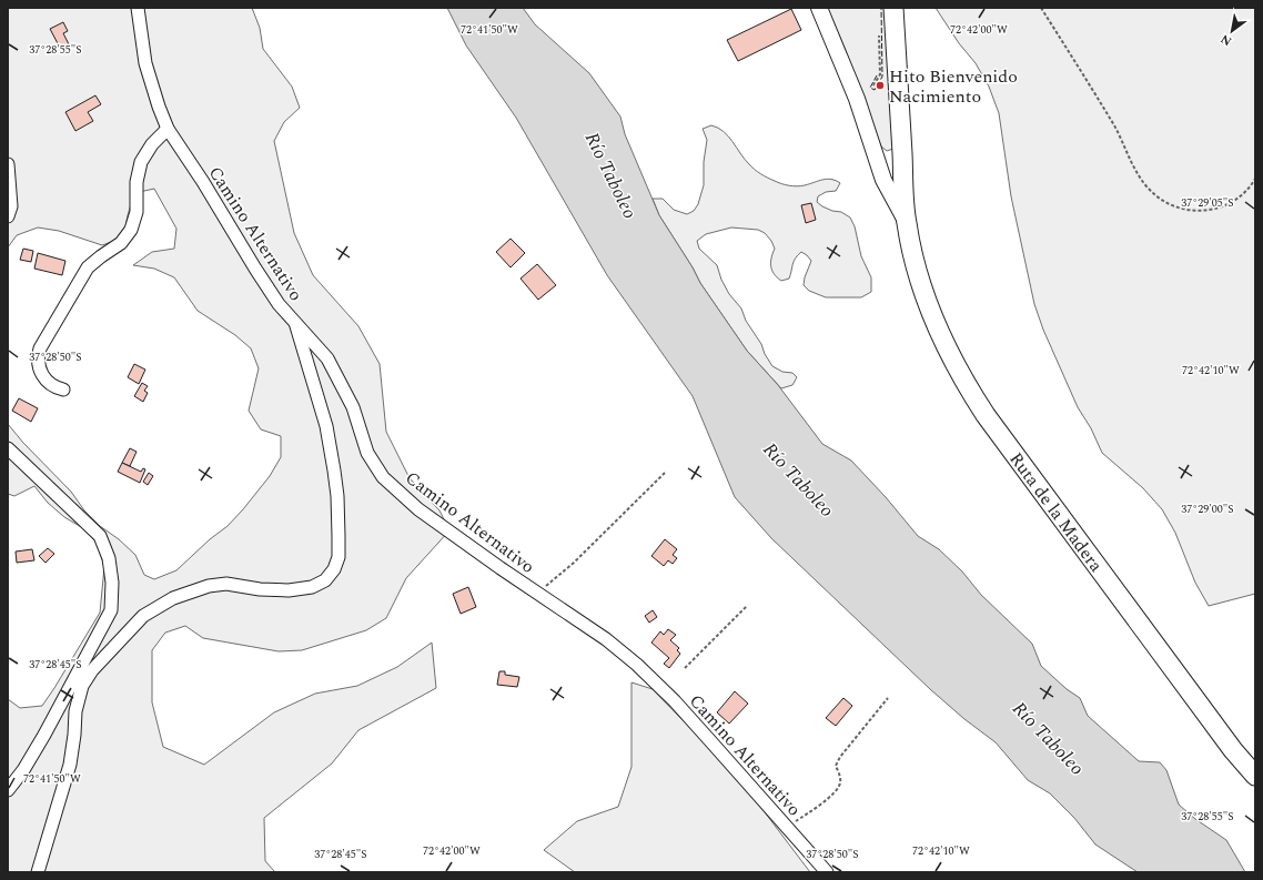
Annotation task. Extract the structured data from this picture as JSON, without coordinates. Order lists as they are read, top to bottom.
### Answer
{
  "streets": {
    "highway": ["Ruta de la Madera"],
    "street": ["Camino Alternativo"]
  },
  "water": ["Río Taboleo"],
  "places": ["Hito Bienvenido Nacimiento"],
  "north": "bottom left",
  "coordinates": [
    "72°41'50\"W",
    "72°42'00\"W",
    "37°28'55\"S",
    "37°29'05\"S",
    "37°28'50\"S",
    "72°42'10\"W",
    "37°29'00\"S",
    "37°28'45\"S"
  ]
}
